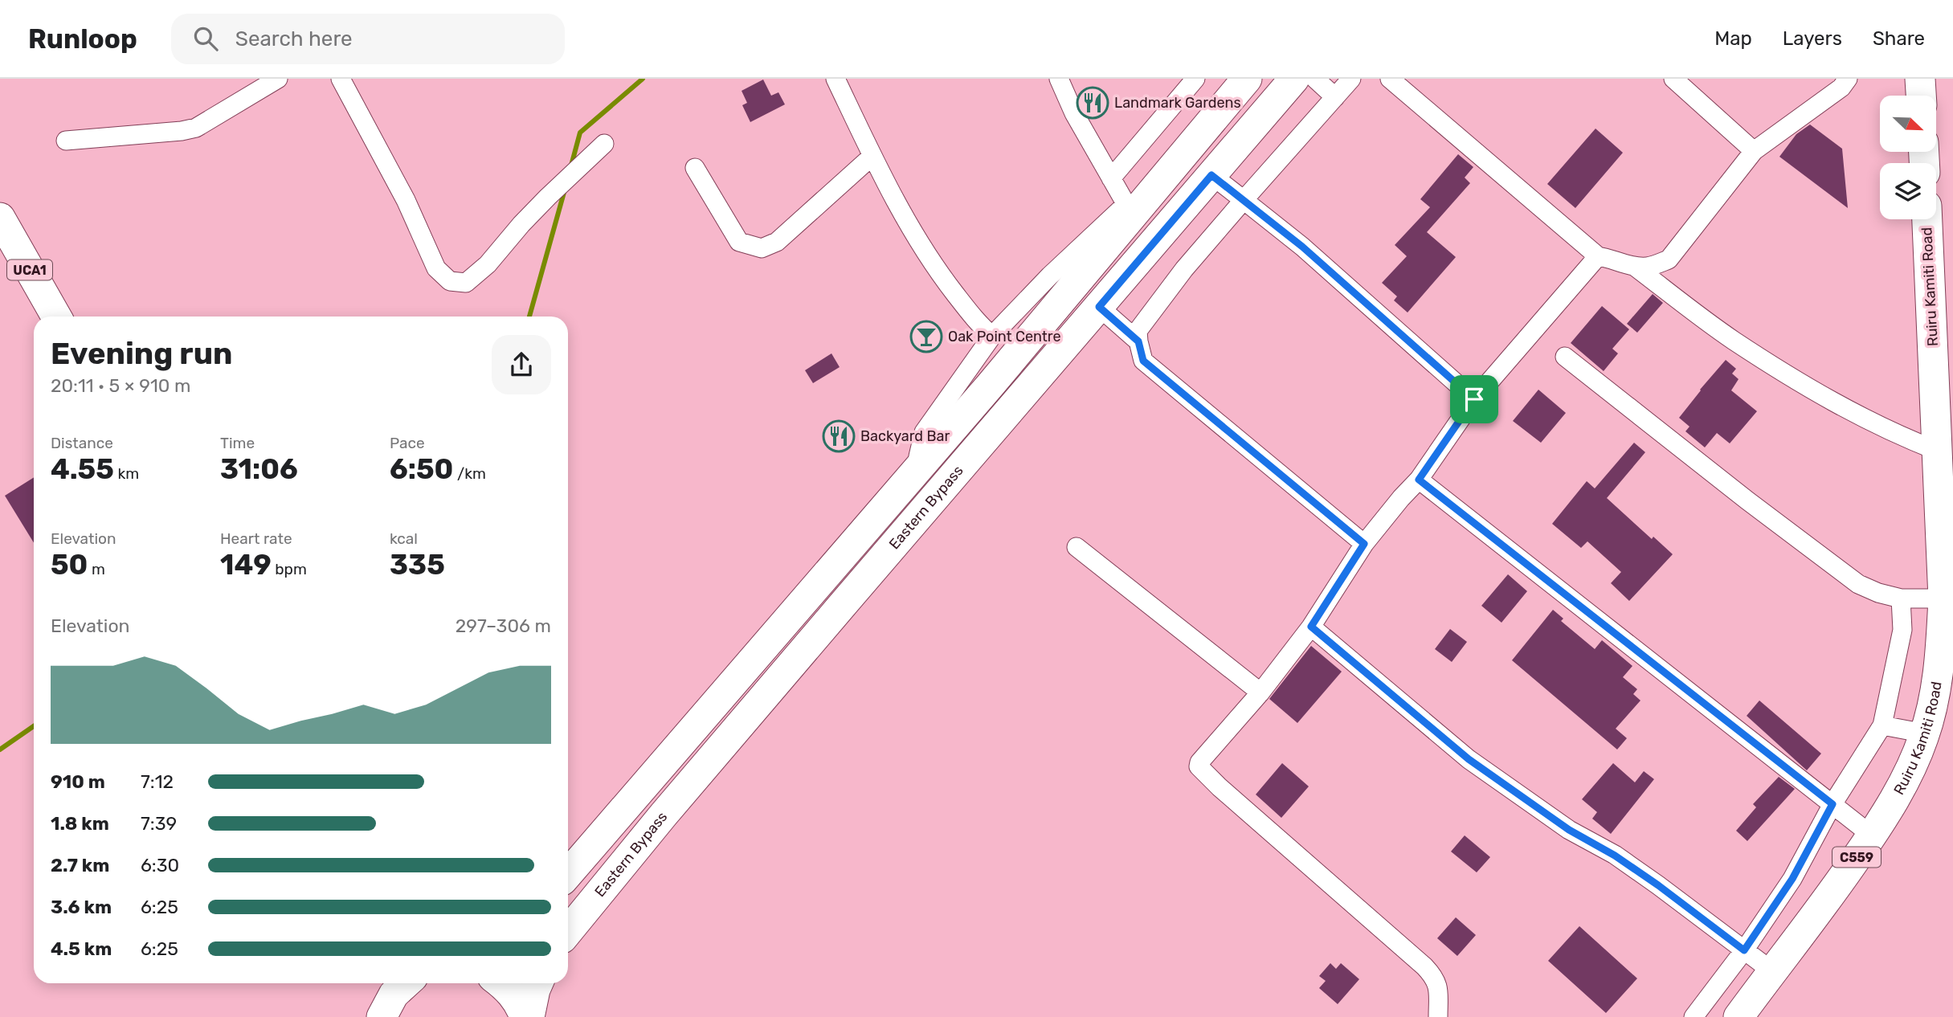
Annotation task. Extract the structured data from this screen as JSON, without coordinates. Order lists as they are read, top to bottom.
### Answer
{
  "streets": {
    "main road": [
      "UCA1",
      "Ruiru Kamiti Road",
      "Eastern Bypass",
      "C559"
    ]
  },
  "places": {
    "restaurant": ["Landmark Gardens", "Backyard Bar"],
    "bar": ["Oak Point Centre"]
  },
  "north": "bottom right",
  "page": {
    "header": "Runloop",
    "search": "Search here",
    "nav": ["Map", "Layers", "Share"],
    "heading": ["Evening run", "20:11 · 5 × 910 m"],
    "stats": [
      ["Distance", "4.55 km"],
      ["Time", "31:06"],
      ["Pace", "6:50 /km"],
      ["Elevation", "50 m"],
      ["Heart rate", "149 bpm"],
      ["kcal", "335"]
    ],
    "chart": ["Elevation", "297–306 m"],
    "list": [
      {
        "name": "910 m",
        "note": "7:12"
      },
      {
        "name": "1.8 km",
        "note": "7:39"
      },
      {
        "name": "2.7 km",
        "note": "6:30"
      },
      {
        "name": "3.6 km",
        "note": "6:25"
      },
      {
        "name": "4.5 km",
        "note": "6:25"
      }
    ]
  }
}
